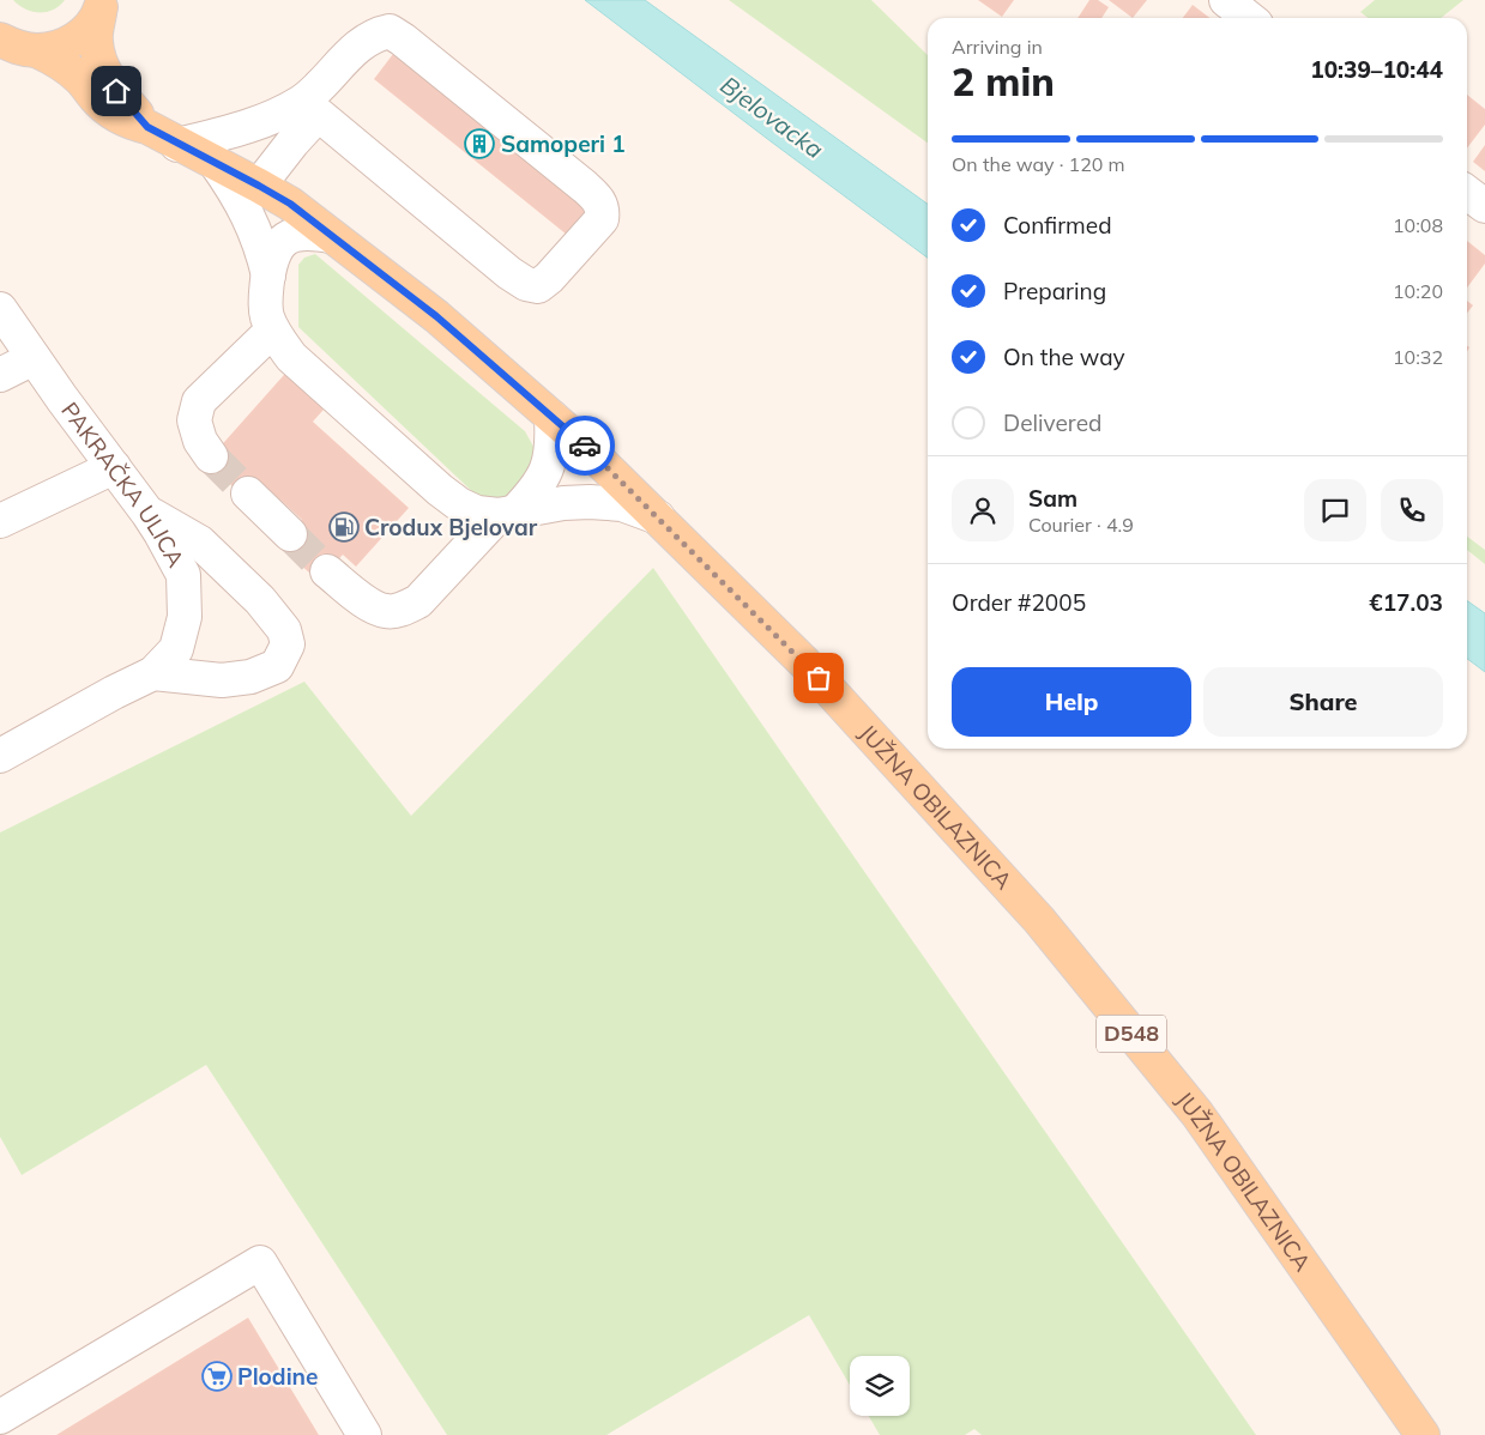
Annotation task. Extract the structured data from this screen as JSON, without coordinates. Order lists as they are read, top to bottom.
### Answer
{
  "streets": {
    "main road": ["JUŽNA OBILAZNICA", "D548"],
    "street": ["PAKRAČKA ULICA"]
  },
  "crossings": [
    ["JUŽNA OBILAZNICA", "D548"]
  ],
  "water": ["Bjelovacka"],
  "places": {
    "building": ["Samoperi 1"],
    "fuel station": ["Crodux Bjelovar"],
    "supermarket": ["Plodine"]
  },
  "page": {
    "heading": ["2 min", "Arriving in", "10:39–10:44"],
    "panel": [
      "Sam",
      "Courier · 4.9",
      "Order #2005",
      "€17.03"
    ],
    "bar": "On the way · 120 m",
    "list": [
      ["Confirmed", "10:08"],
      ["Preparing", "10:20"],
      ["On the way", "10:32"],
      "Delivered"
    ],
    "buttons": ["Help", "Share"]
  }
}
